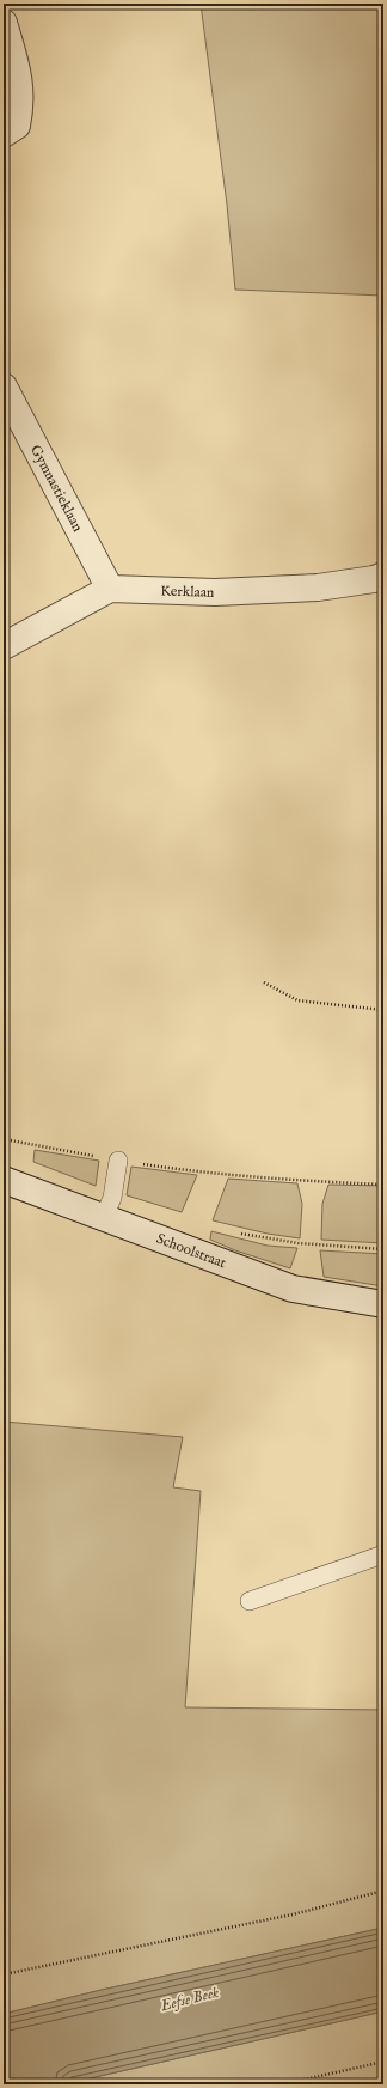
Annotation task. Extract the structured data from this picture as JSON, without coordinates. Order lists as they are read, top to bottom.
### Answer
{
  "streets": {
    "street": ["Gymnastieklaan", "Kerklaan", "Schoolstraat"]
  },
  "crossings": [
    ["Gymnastieklaan", "Kerklaan"]
  ],
  "water": ["Eefse Beek"]
}
